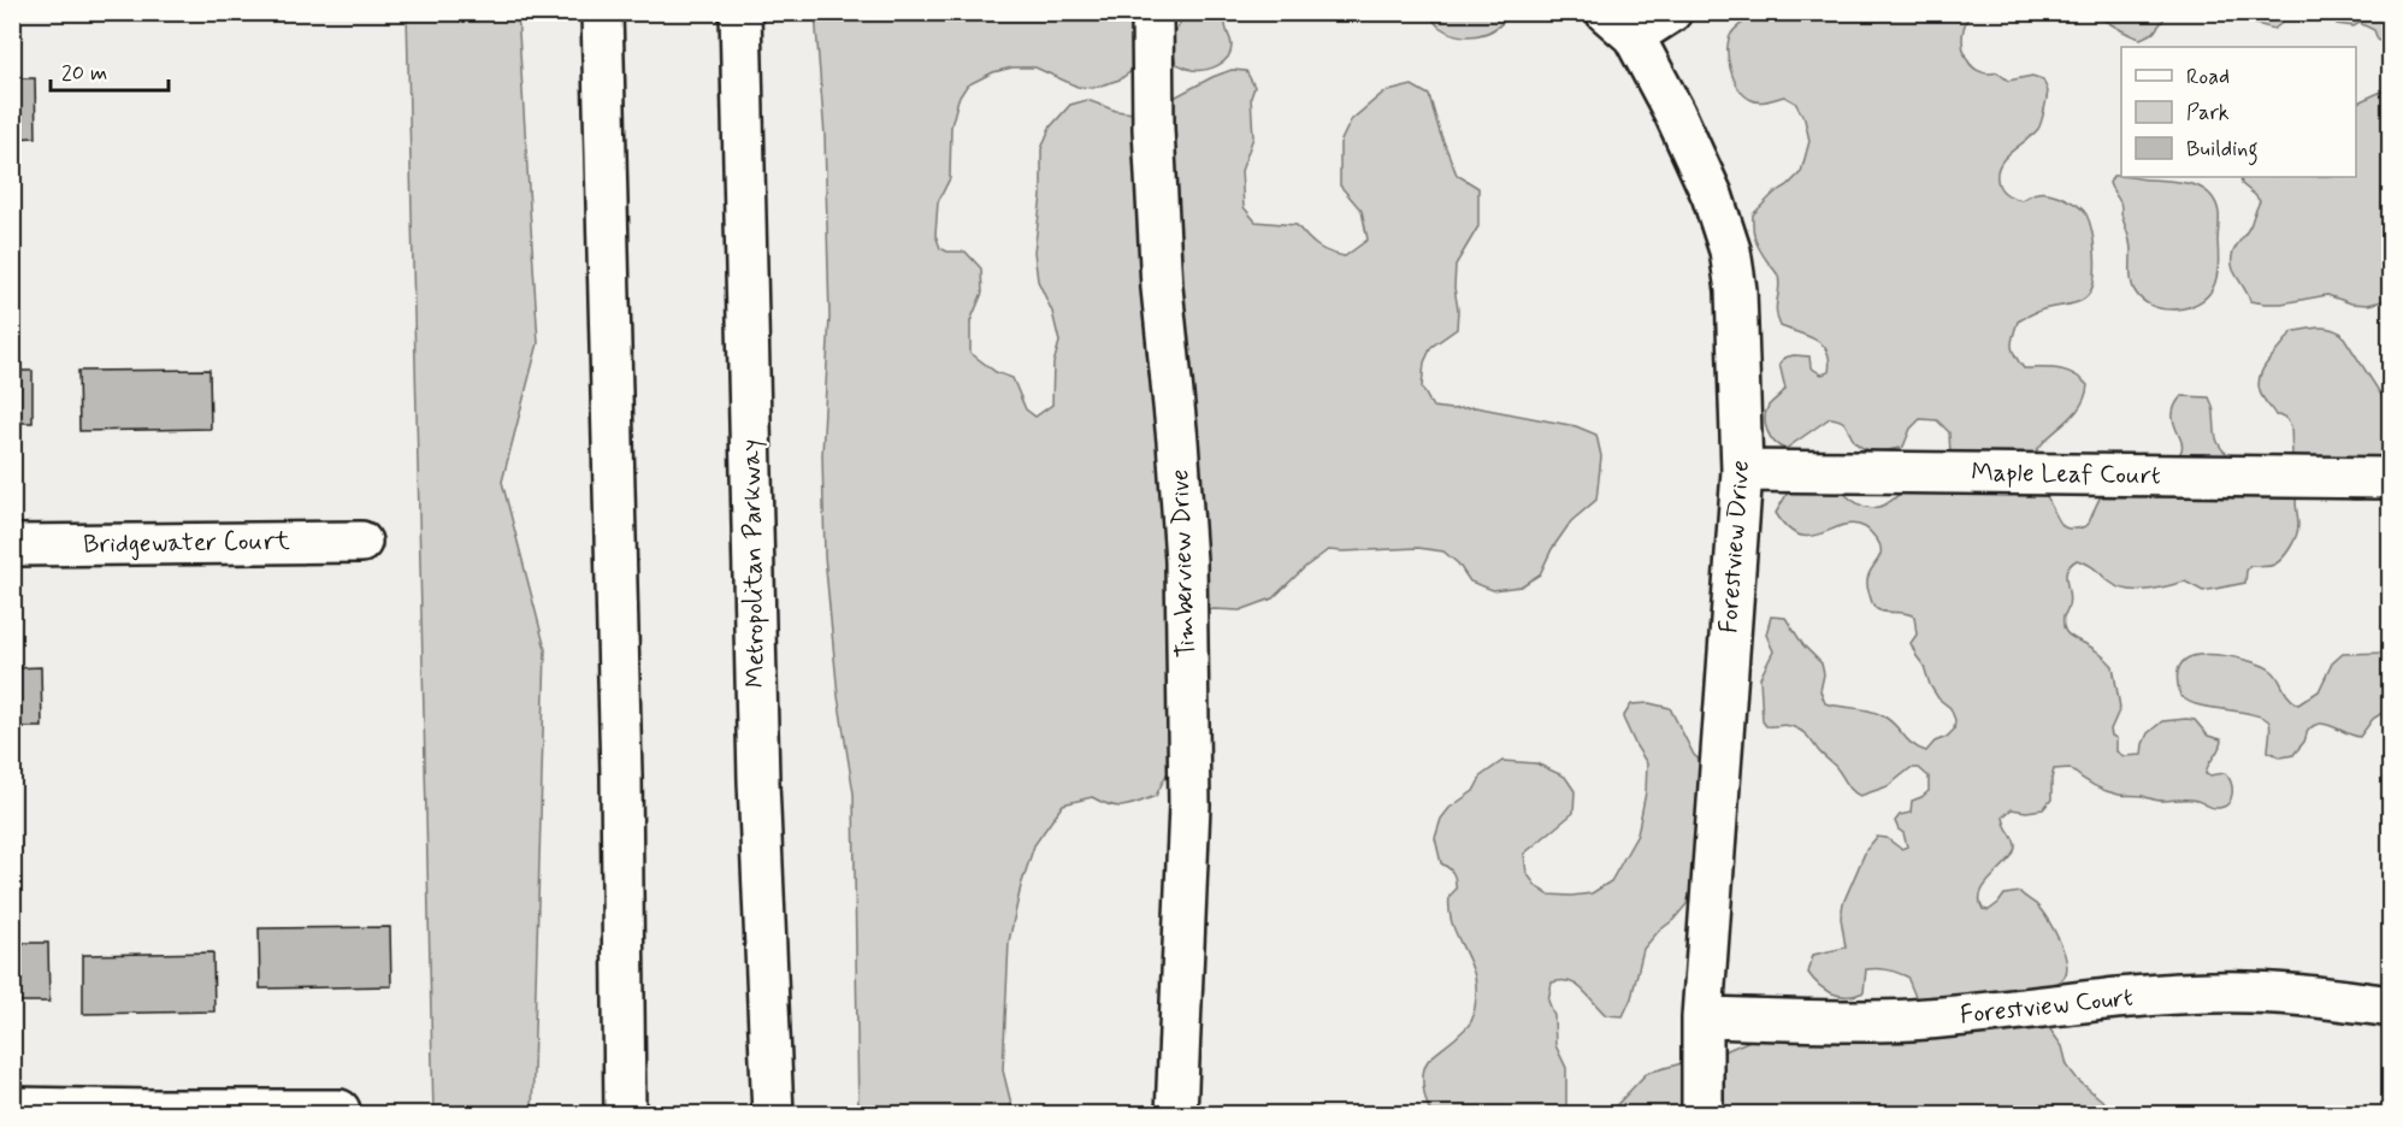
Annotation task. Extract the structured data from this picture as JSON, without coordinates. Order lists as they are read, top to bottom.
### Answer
{
  "streets": {
    "street": [
      "Maple Leaf Court",
      "Bridgewater Court",
      "Forestview Drive",
      "Metropolitan Parkway",
      "Timberview Drive",
      "Forestview Court"
    ]
  },
  "crossings": [
    ["Maple Leaf Court", "Forestview Drive"],
    ["Forestview Drive", "Forestview Court"]
  ],
  "legend": ["Road", "Park", "Building"],
  "scale_bar": "20 m"
}
